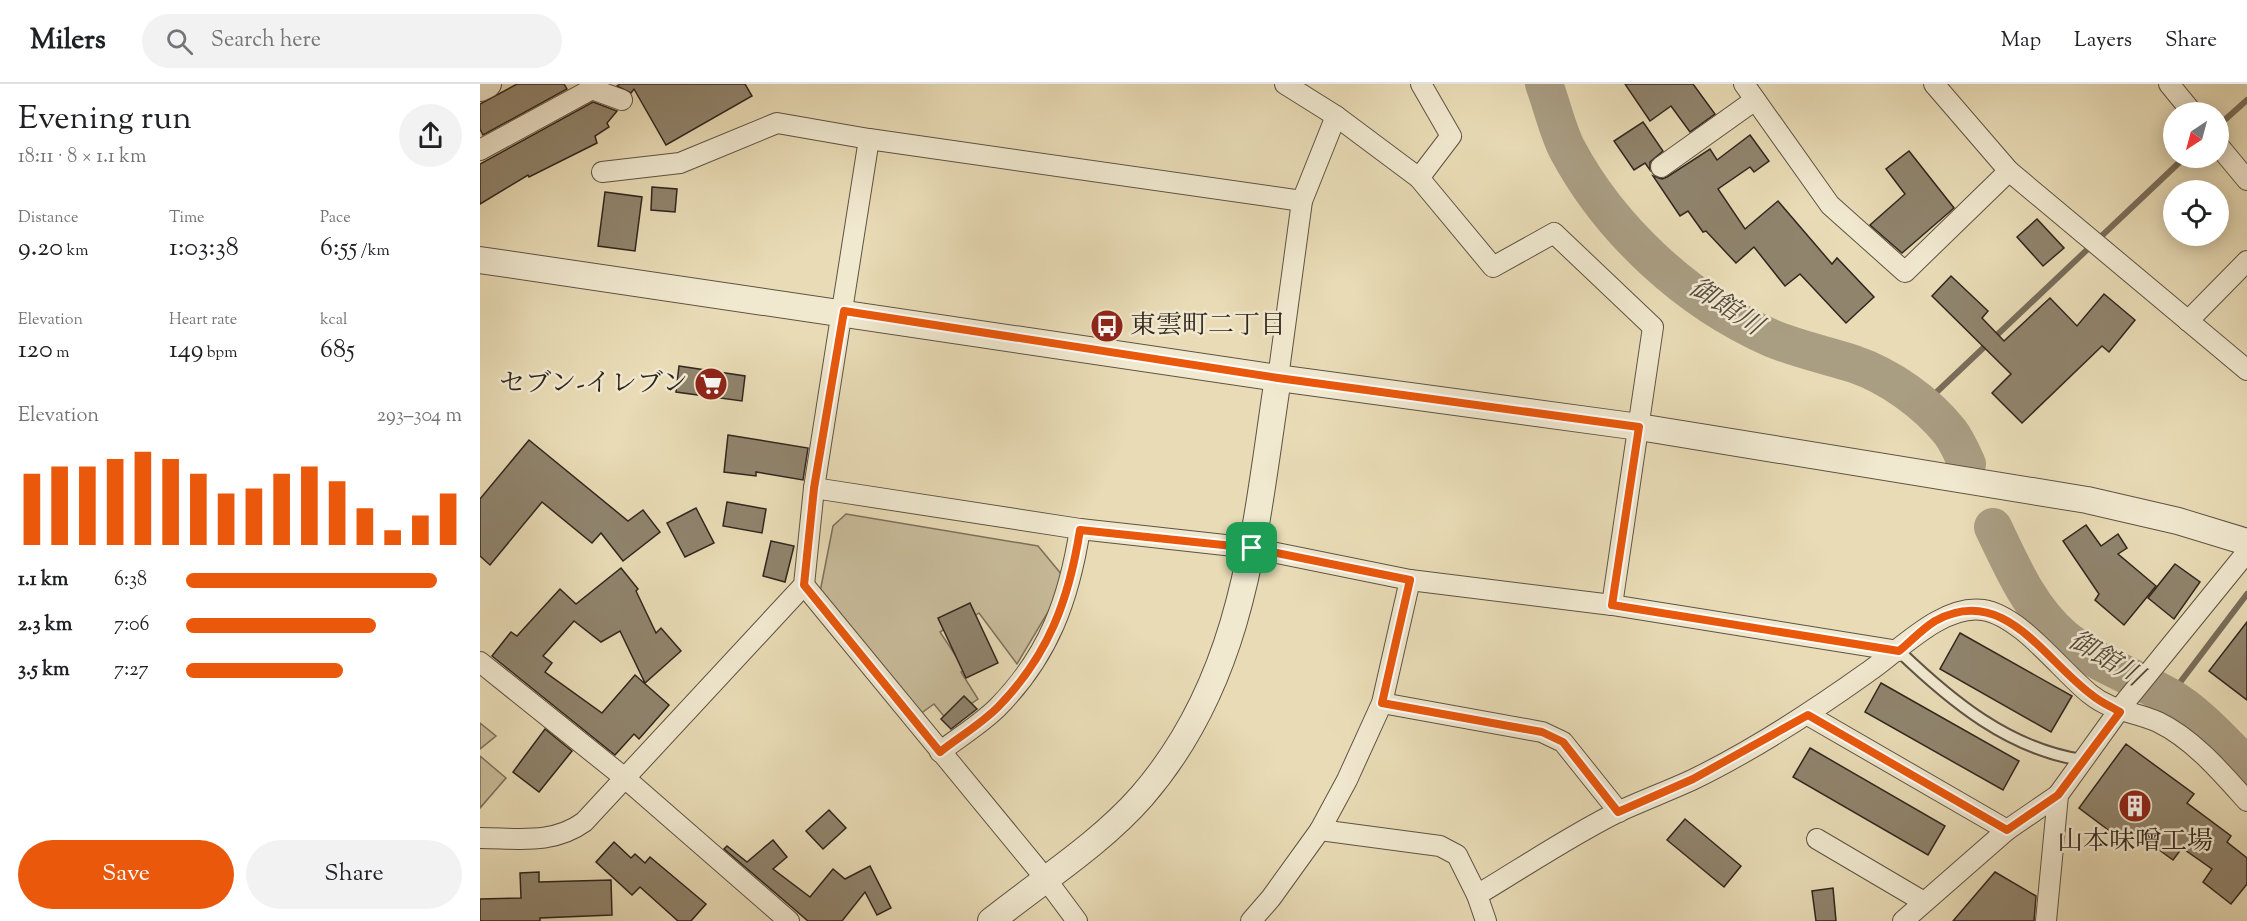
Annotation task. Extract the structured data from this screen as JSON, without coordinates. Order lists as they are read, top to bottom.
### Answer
{
  "water": ["御館川"],
  "places": {
    "bus stop": ["東雲町二丁目"],
    "supermarket": ["セブン-イレブン"],
    "building": ["山本味噌工場"]
  },
  "north": "bottom left",
  "page": {
    "header": "Milers",
    "search": "Search here",
    "nav": ["Map", "Layers", "Share"],
    "heading": ["Evening run", "18:11 · 8 × 1.1 km"],
    "stats": [
      ["Distance", "9.20 km"],
      ["Time", "1:03:38"],
      ["Pace", "6:55 /km"],
      ["Elevation", "120 m"],
      ["Heart rate", "149 bpm"],
      ["kcal", "685"]
    ],
    "chart": ["Elevation", "293–304 m"],
    "list": [
      {
        "name": "1.1 km",
        "note": "6:38"
      },
      {
        "name": "2.3 km",
        "note": "7:06"
      },
      {
        "name": "3.5 km",
        "note": "7:27"
      }
    ],
    "buttons": ["Save", "Share"]
  }
}
